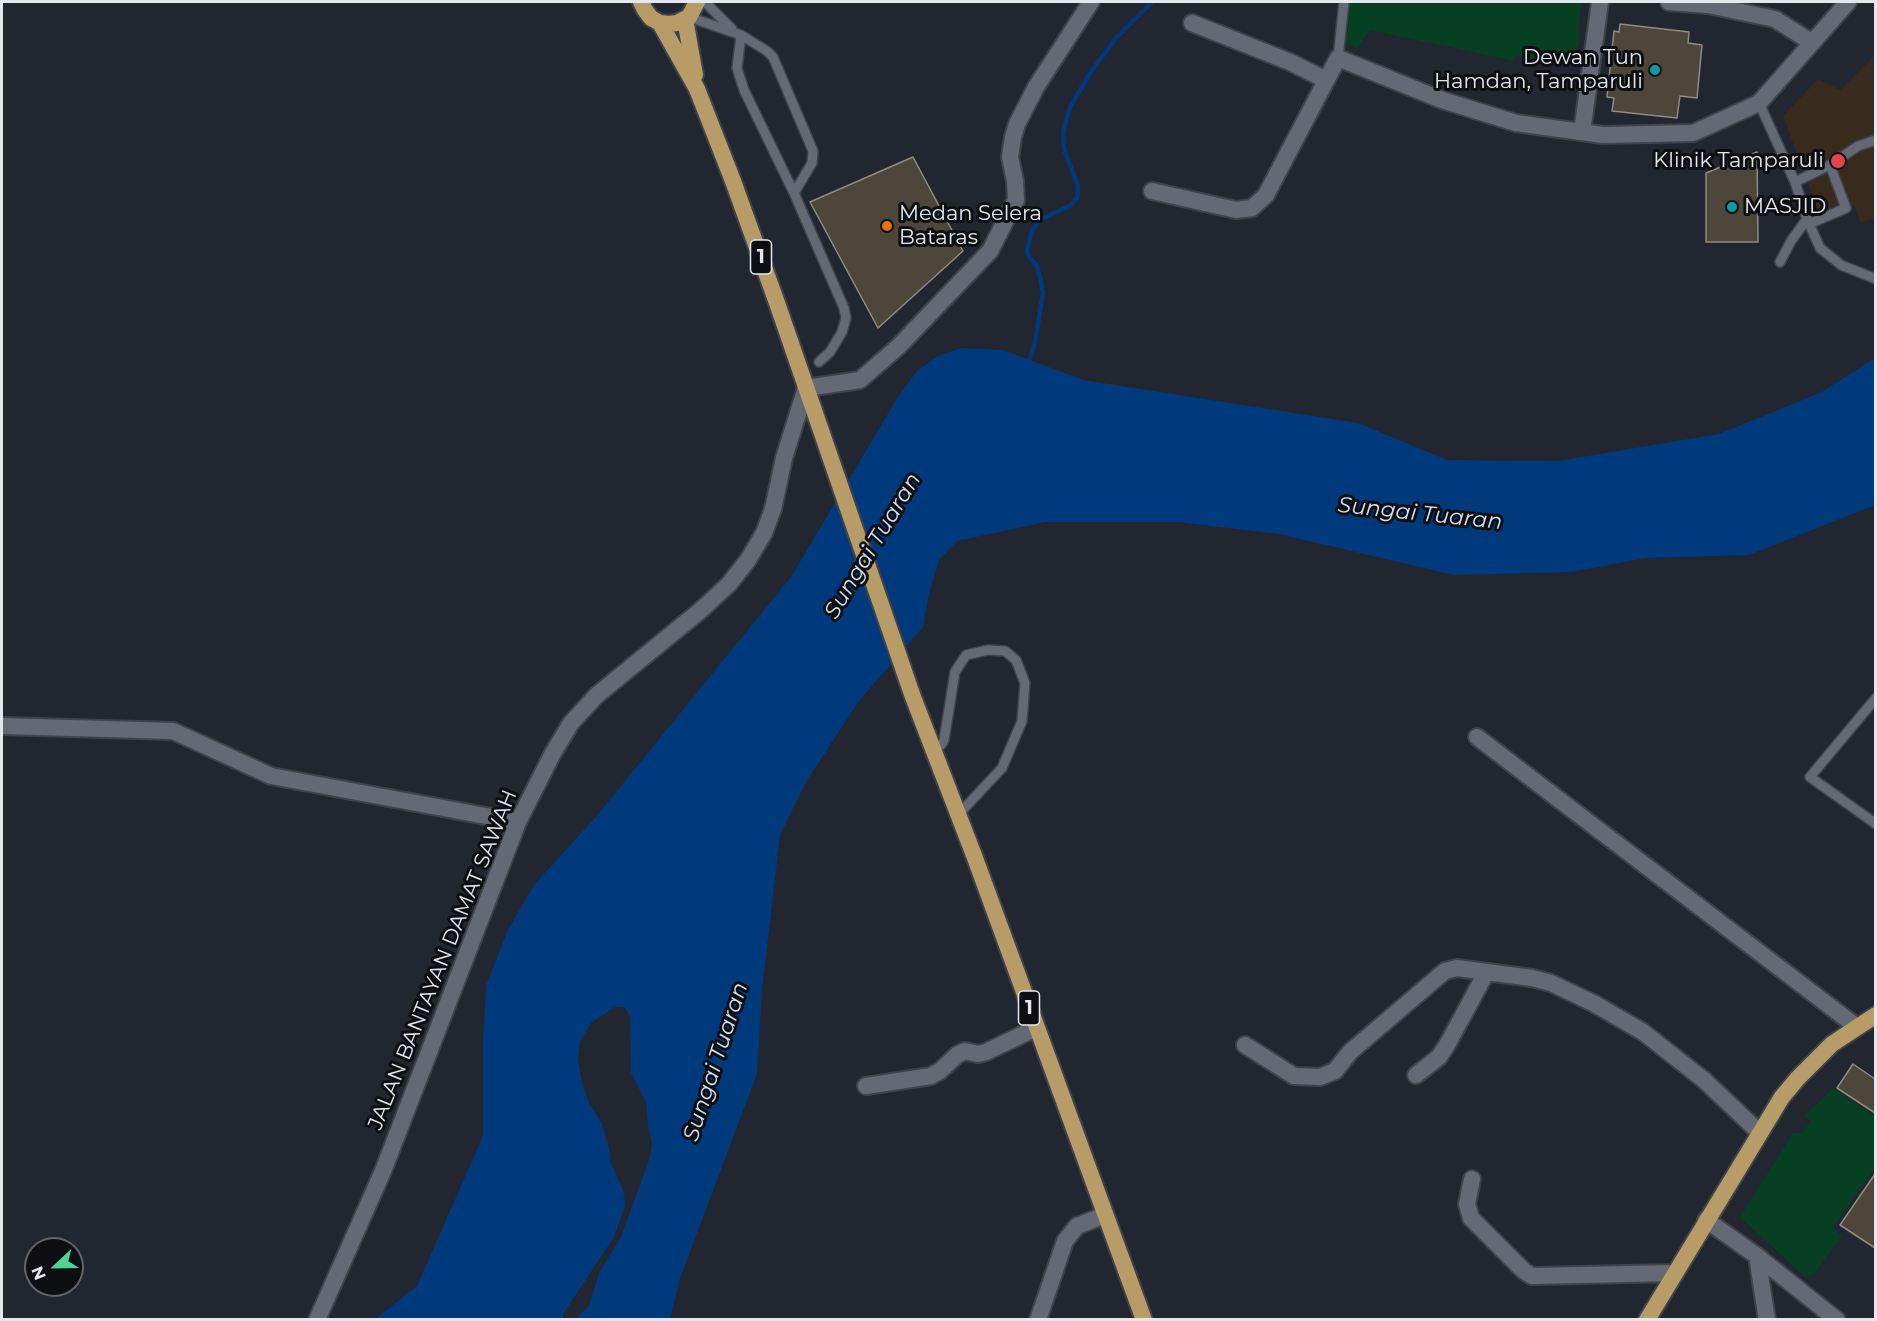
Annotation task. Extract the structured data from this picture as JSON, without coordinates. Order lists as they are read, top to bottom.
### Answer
{
  "streets": {
    "highway": ["1"],
    "street": ["JALAN BANTAYAN DAMAT SAWAH"]
  },
  "crossings": [
    ["1", "JALAN BANTAYAN DAMAT SAWAH"]
  ],
  "water": ["Sungai Tuaran"],
  "places": [
    "Dewan Tun Hamdan, Tamparuli",
    "Klinik Tamparuli",
    "MASJID",
    "Medan Selera Bataras"
  ],
  "north": "left"
}
